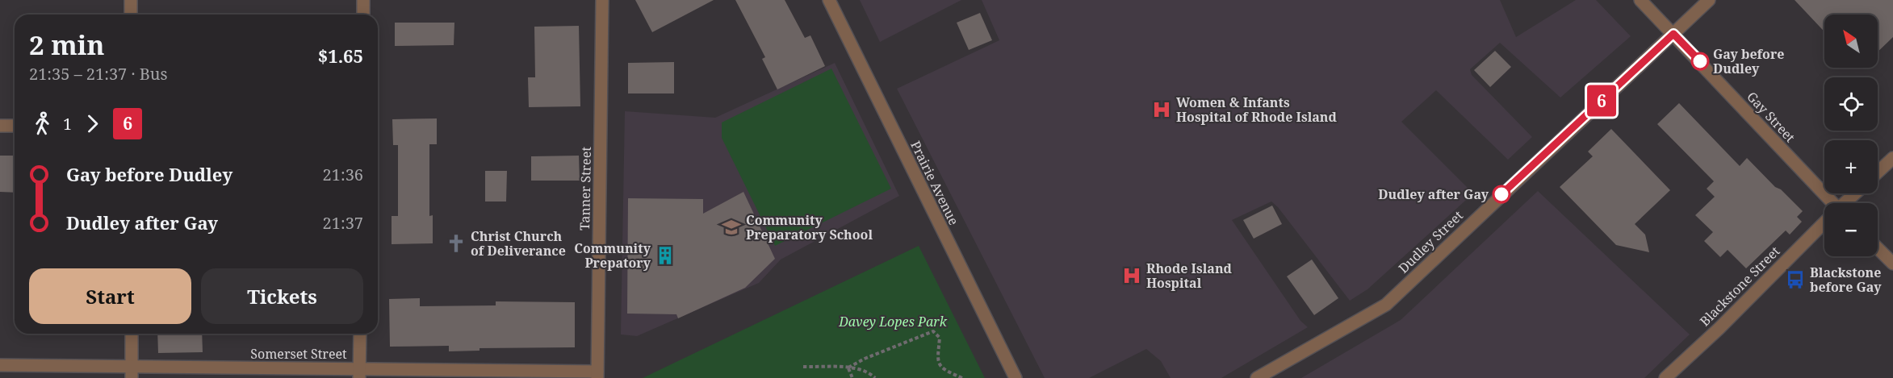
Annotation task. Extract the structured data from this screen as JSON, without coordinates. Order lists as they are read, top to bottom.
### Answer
{
  "streets": {
    "street": [
      "Gay Street",
      "Prairie Avenue",
      "Tanner Street",
      "Dudley Street",
      "Blackstone Street",
      "Somerset Street"
    ]
  },
  "crossings": [
    ["Gay Street", "Dudley Street"],
    ["Tanner Street", "Somerset Street"]
  ],
  "parks": ["Davey Lopes Park"],
  "places": {
    "other": ["Gay before Dudley", "Dudley after Gay"],
    "hospital": ["Women & Infants Hospital of Rhode Island", "Rhode Island Hospital"],
    "school or university": ["Community Preparatory School"],
    "church": ["Christ Church of Deliverance"],
    "building": ["Community Prepatory"],
    "bus stop": ["Blackstone before Gay"]
  },
  "lines": ["bus line 6"],
  "north": "top left",
  "page": {
    "on_map": "6",
    "map_buttons": ["+", "−"],
    "heading": ["2 min", "21:35 – 21:37 · Bus", "$1.65"],
    "legs": ["1", "6"],
    "list": [
      {
        "name": "Gay before Dudley",
        "value": "21:36"
      },
      {
        "name": "Dudley after Gay",
        "value": "21:37"
      }
    ],
    "buttons": ["Start", "Tickets"]
  }
}
